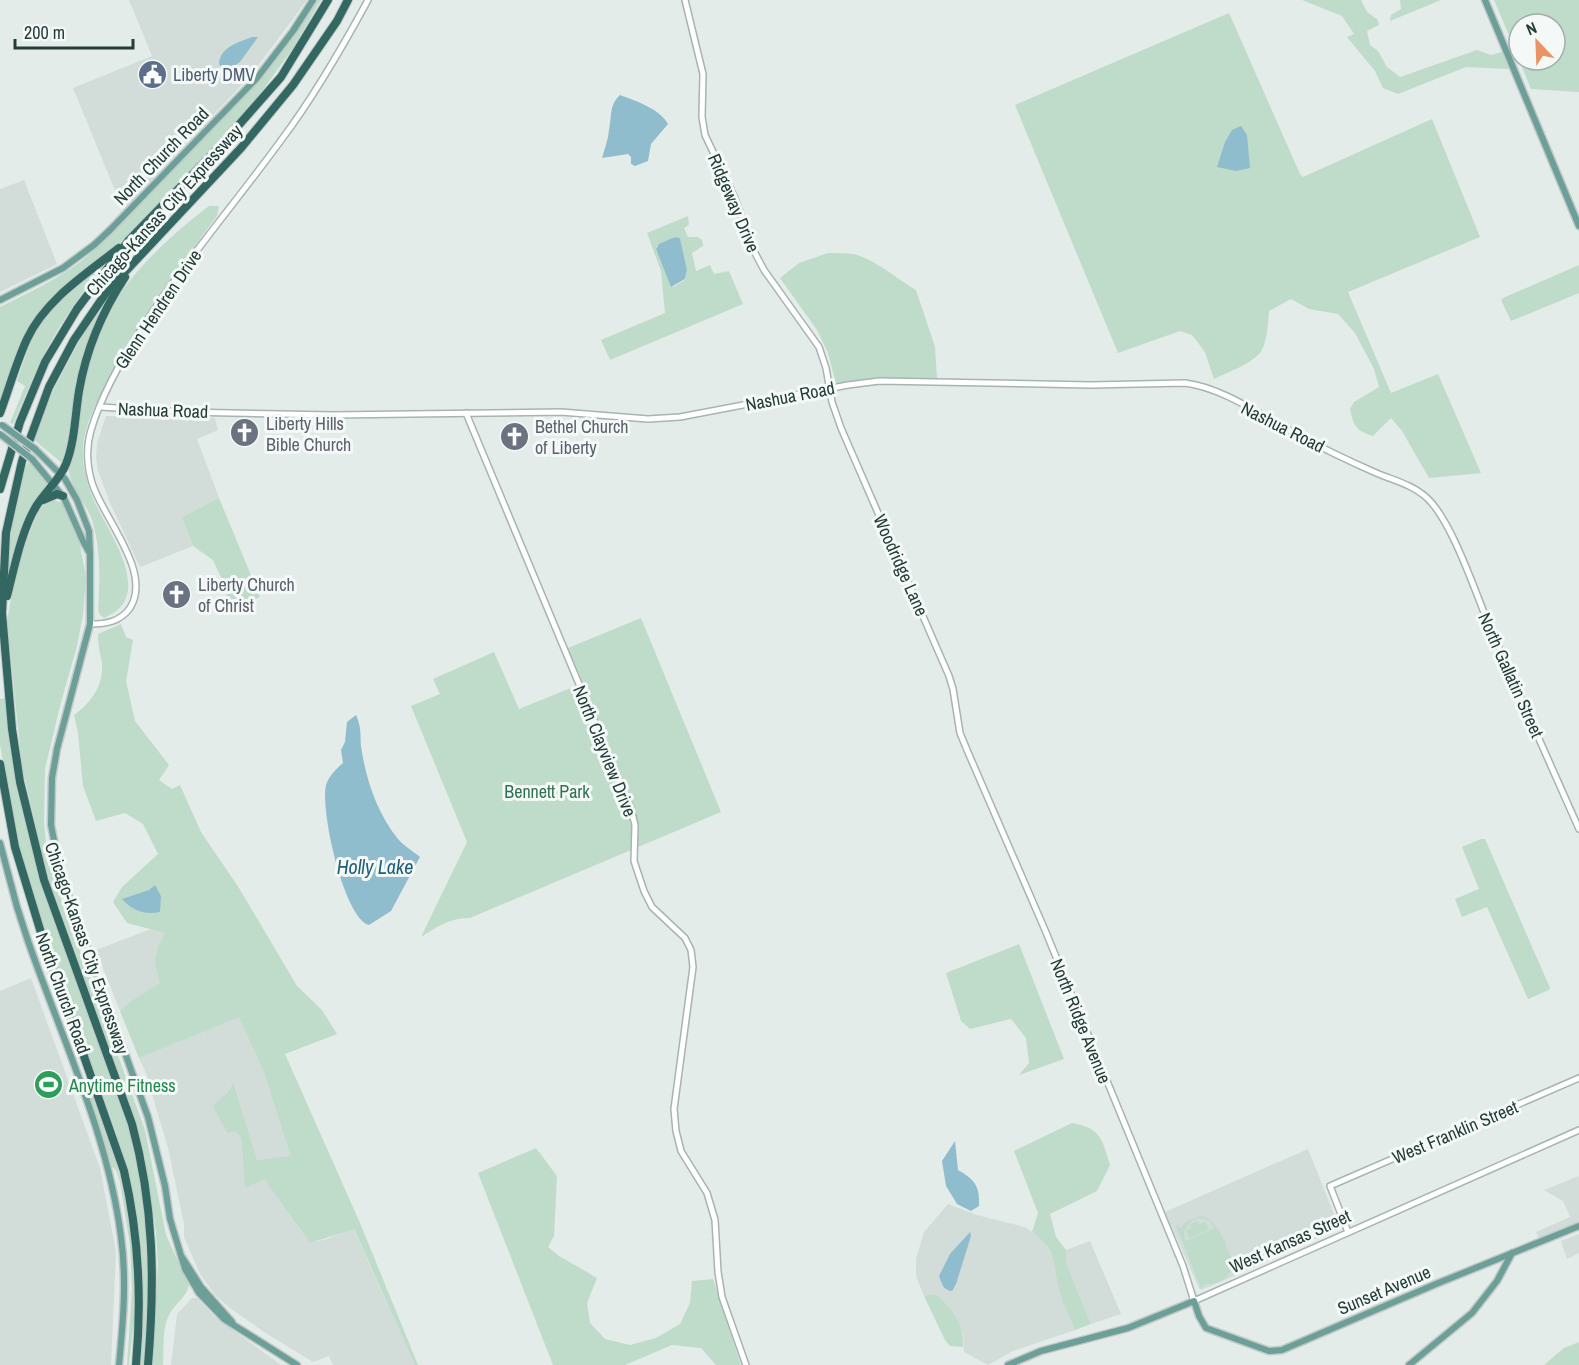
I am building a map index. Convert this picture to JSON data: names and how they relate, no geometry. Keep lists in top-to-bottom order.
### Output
{
  "streets": {
    "highway": ["Chicago-Kansas City Expressway"],
    "main road": ["North Church Road", "West Kansas Street", "Sunset Avenue"],
    "street": [
      "Ridgeway Drive",
      "Glenn Hendren Drive",
      "Nashua Road",
      "Woodridge Lane",
      "North Gallatin Street",
      "North Clayview Drive",
      "North Ridge Avenue",
      "West Franklin Street"
    ]
  },
  "crossings": [
    ["Ridgeway Drive", "Nashua Road"],
    ["Ridgeway Drive", "Woodridge Lane"],
    ["Glenn Hendren Drive", "Nashua Road"],
    ["Nashua Road", "Woodridge Lane"],
    ["Nashua Road", "North Gallatin Street"],
    ["Nashua Road", "North Clayview Drive"],
    ["Woodridge Lane", "North Ridge Avenue"],
    ["North Ridge Avenue", "West Kansas Street"],
    ["North Ridge Avenue", "Sunset Avenue"],
    ["West Franklin Street", "West Kansas Street"],
    ["West Kansas Street", "Sunset Avenue"]
  ],
  "water": ["Holly Lake"],
  "parks": ["Bennett Park"],
  "places": {
    "public building": ["Liberty DMV"],
    "church": ["Liberty Hills Bible Church", "Bethel Church of Liberty", "Liberty Church of Christ"],
    "sports": ["Anytime Fitness"]
  },
  "scale_bar": "200 m",
  "north": "top left"
}
